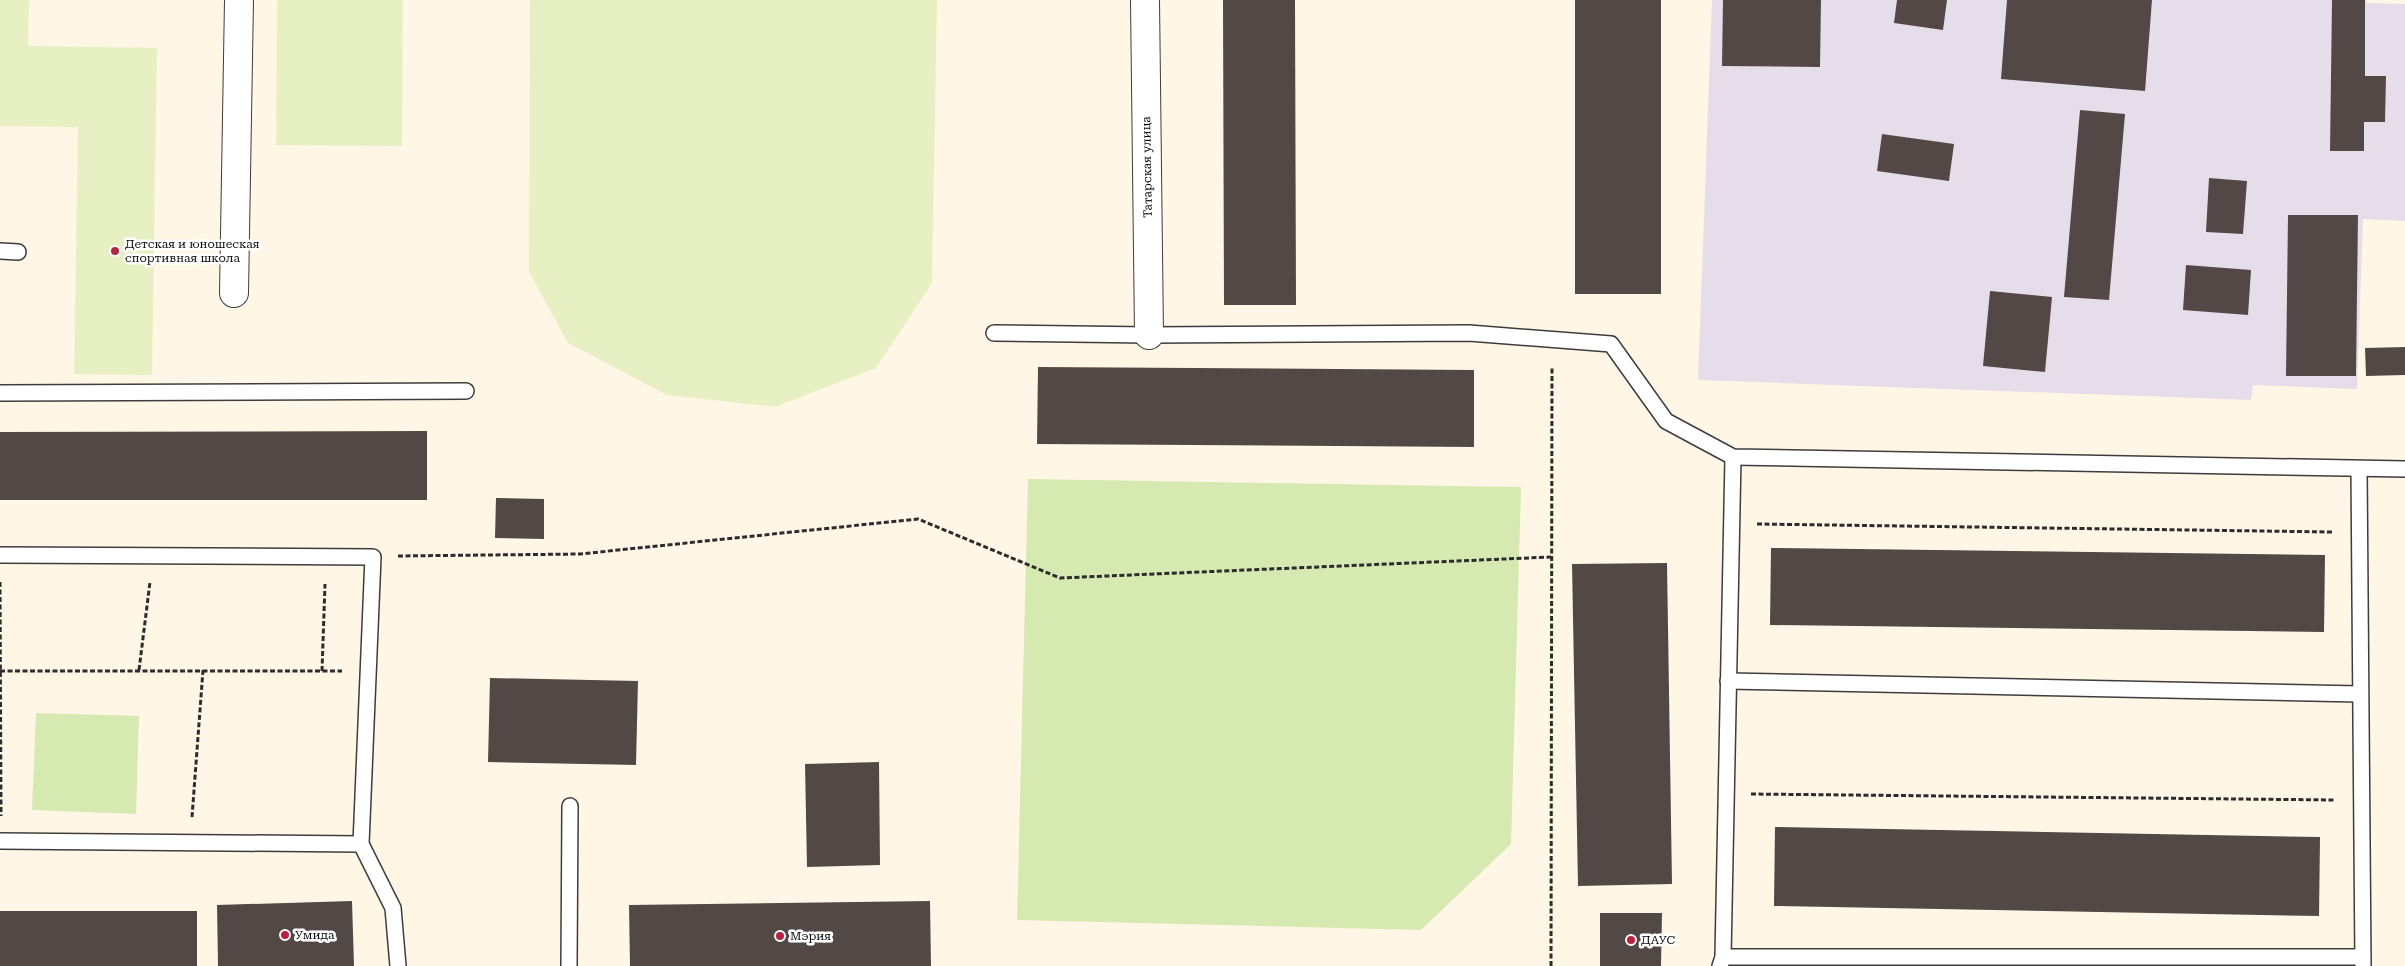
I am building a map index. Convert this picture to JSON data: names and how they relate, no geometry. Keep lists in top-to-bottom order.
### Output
{
  "streets": {
    "street": ["Татарская улица"]
  },
  "places": [
    "Детская и юношеская спортивная школа",
    "Умида",
    "Мэрия",
    "ДАУС"
  ]
}
